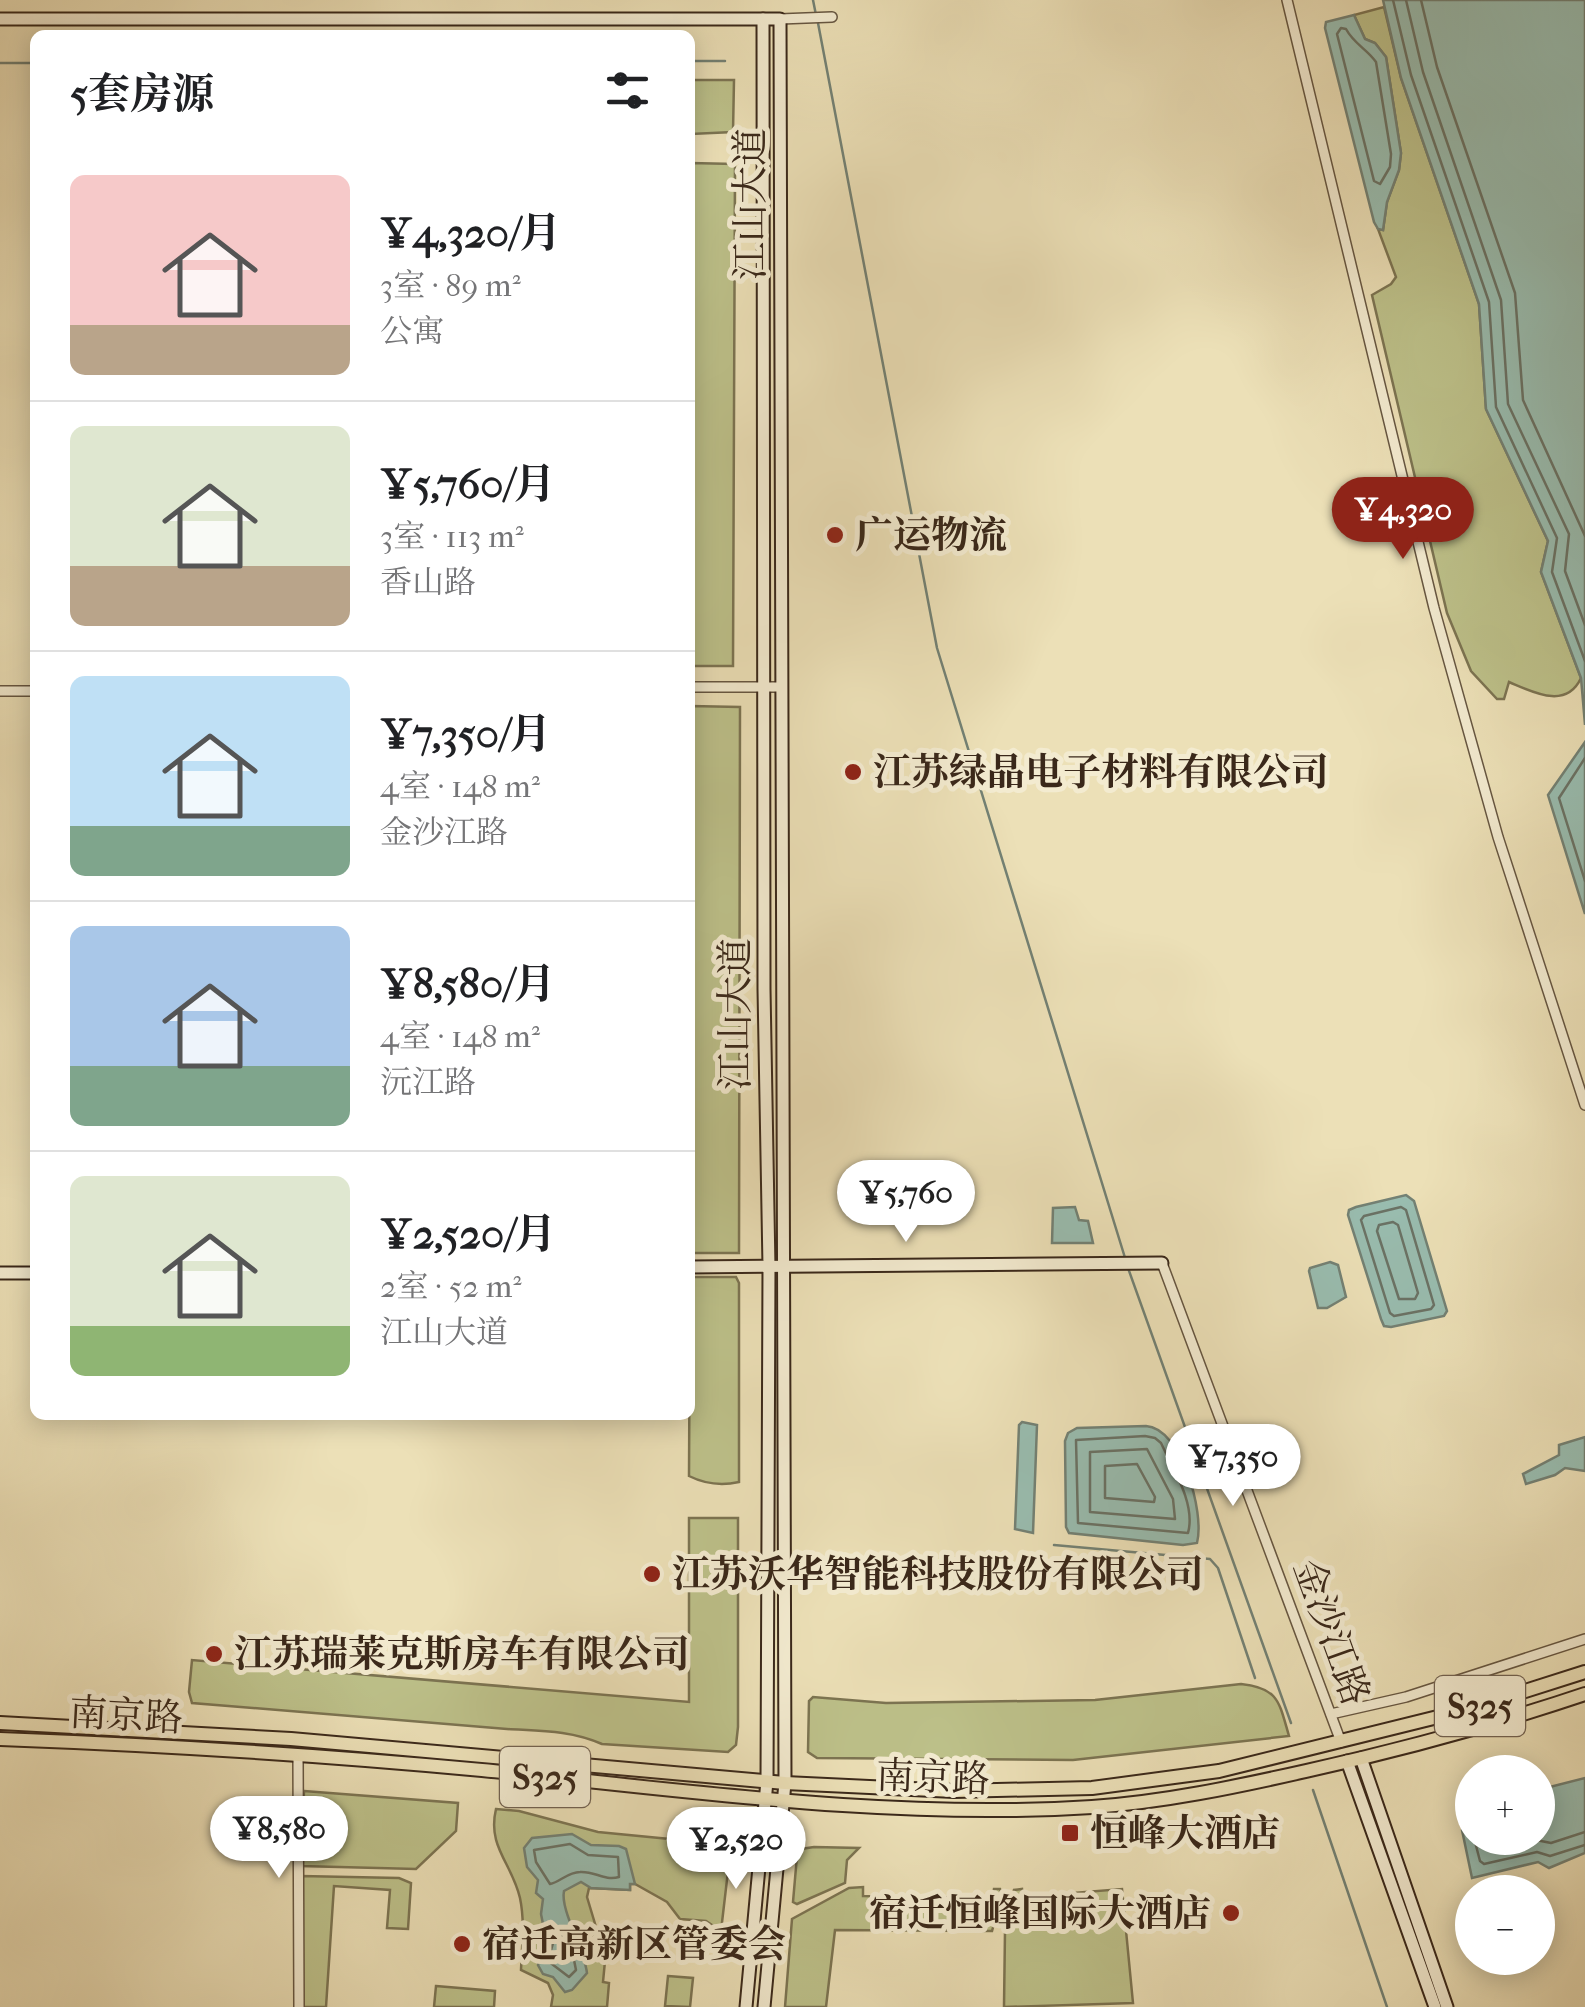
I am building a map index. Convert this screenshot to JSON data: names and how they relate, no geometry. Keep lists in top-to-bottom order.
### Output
{
  "streets": {
    "main road": ["S325", "南京路"],
    "street": ["江山大道", "金沙江路"]
  },
  "crossings": [
    ["江山大道", "南京路"],
    ["金沙江路", "南京路"]
  ],
  "places": {
    "other": [
      "广运物流",
      "江苏绿晶电子材料有限公司",
      "江苏沃华智能科技股份有限公司",
      "江苏瑞莱克斯房车有限公司",
      "宿迁恒峰国际大酒店",
      "宿迁高新区管委会"
    ],
    "transit": ["恒峰大酒店"]
  },
  "page": {
    "heading": "5套房源",
    "list": [
      {
        "name": "¥4,320/月",
        "note": "3室 · 89 m² · 公寓"
      },
      {
        "name": "¥5,760/月",
        "note": "3室 · 113 m² · 香山路"
      },
      {
        "name": "¥7,350/月",
        "note": "4室 · 148 m² · 金沙江路"
      },
      {
        "name": "¥8,580/月",
        "note": "4室 · 148 m² · 沅江路"
      },
      {
        "name": "¥2,520/月",
        "note": "2室 · 52 m² · 江山大道"
      }
    ],
    "price": [
      "¥4,320",
      "¥5,760",
      "¥7,350",
      "¥8,580",
      "¥2,520"
    ],
    "map_buttons": ["+", "−"]
  }
}
